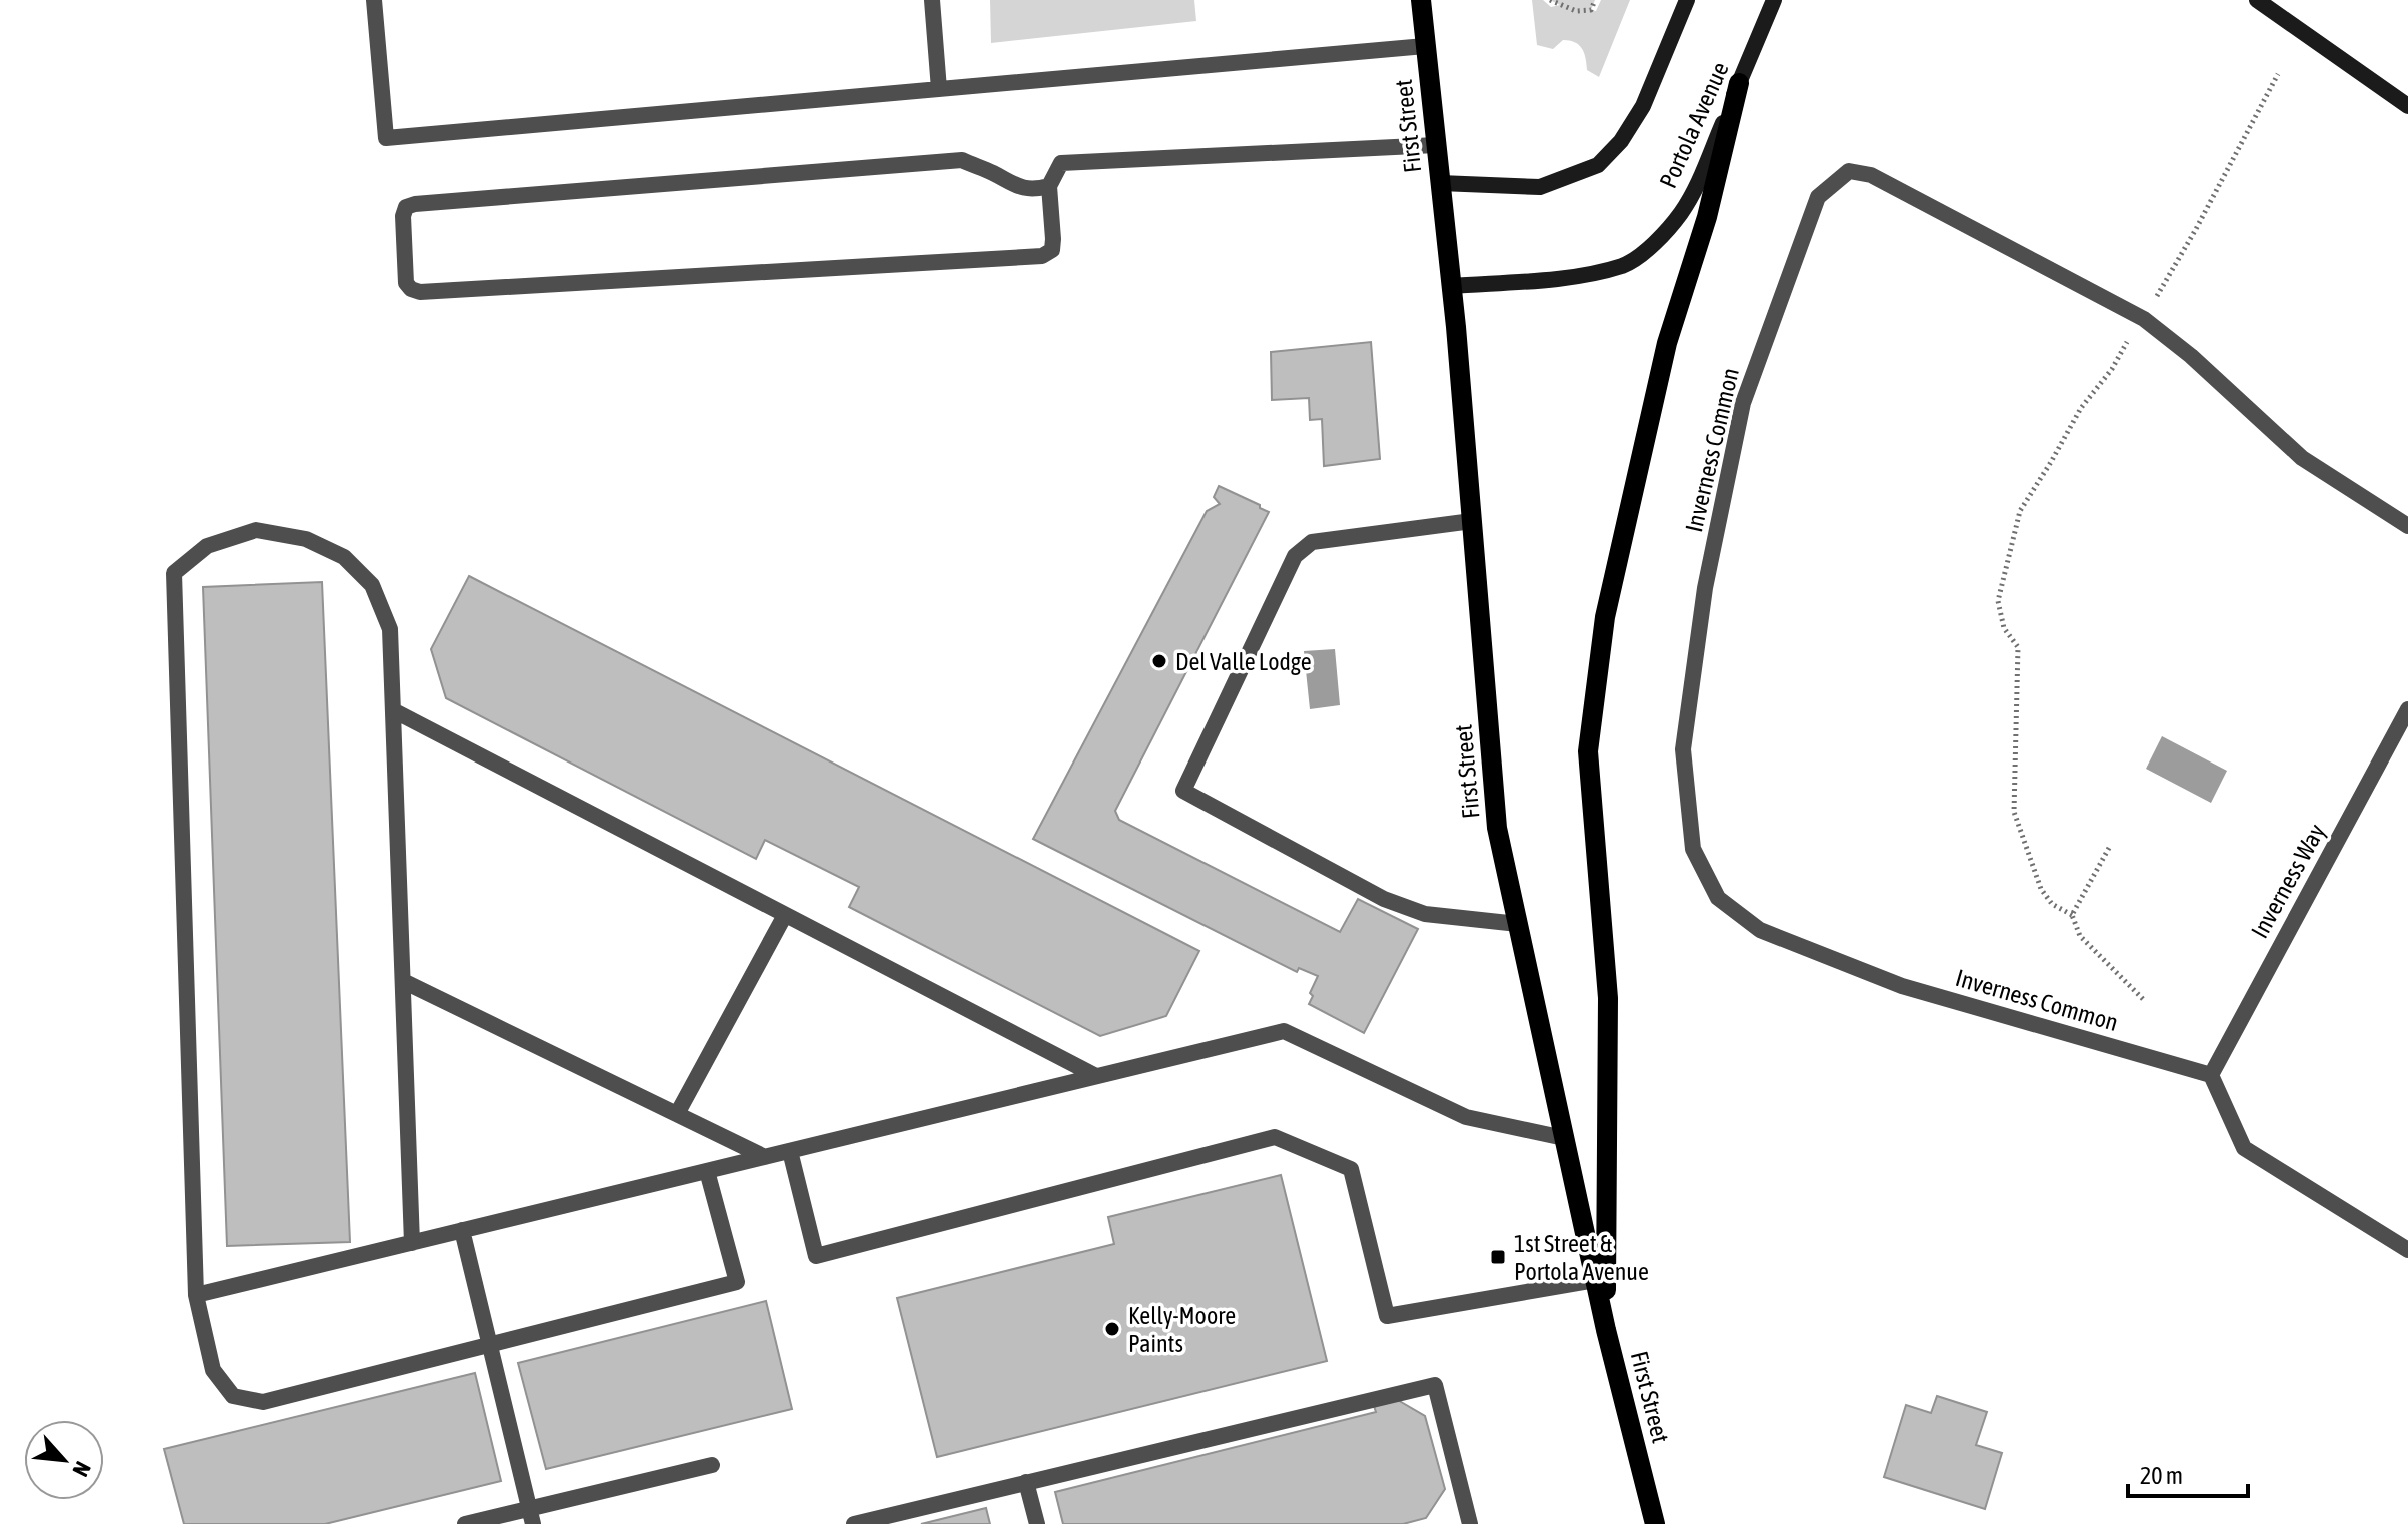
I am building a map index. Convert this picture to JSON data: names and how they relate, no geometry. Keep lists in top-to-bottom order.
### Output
{
  "streets": {
    "main road": ["Portola Avenue", "First Street"],
    "street": ["Inverness Common", "Inverness Way"]
  },
  "crossings": [
    ["Portola Avenue", "First Street"],
    ["Inverness Common", "Inverness Way"]
  ],
  "places": {
    "other": ["Del Valle Lodge", "Kelly-Moore Paints"],
    "transit": ["1st Street & Portola Avenue"]
  },
  "scale_bar": "20 m",
  "north": "bottom right"
}
